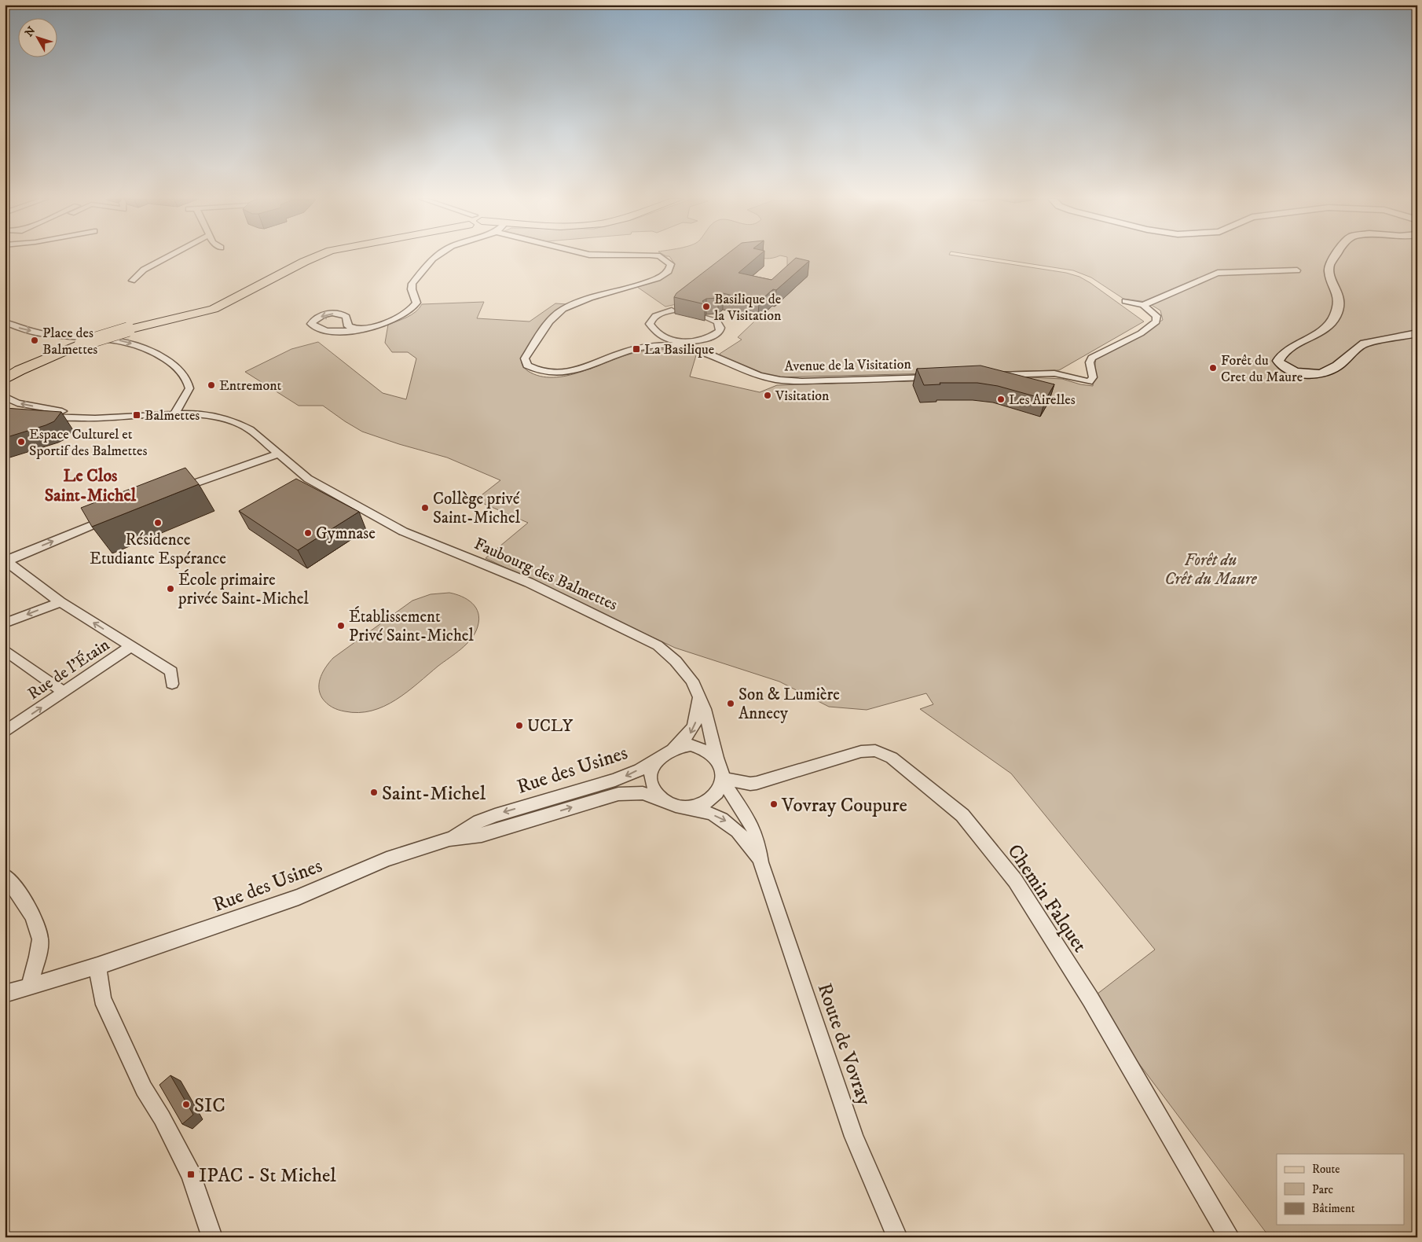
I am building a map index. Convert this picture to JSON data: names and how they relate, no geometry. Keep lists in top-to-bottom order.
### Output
{
  "streets": {
    "street": [
      "Avenue de la Visitation",
      "Faubourg des Balmettes",
      "Rue de l'Étain",
      "Rue des Usines",
      "Chemin Falquet",
      "Route de Vovray"
    ]
  },
  "crossings": [
    ["Faubourg des Balmettes", "Rue des Usines"],
    ["Faubourg des Balmettes", "Chemin Falquet"],
    ["Faubourg des Balmettes", "Route de Vovray"],
    ["Rue des Usines", "Chemin Falquet"],
    ["Rue des Usines", "Route de Vovray"],
    ["Chemin Falquet", "Route de Vovray"]
  ],
  "one_way": ["Rue de l'Étain"],
  "districts": ["Le Clos Saint-Michel"],
  "parks": ["Forêt du Crêt du Maure"],
  "places": {
    "other": [
      "Basilique de la Visitation",
      "Place des Balmettes",
      "Forêt du Cret du Maure",
      "Entremont",
      "Visitation",
      "Les Airelles",
      "Espace Culturel et Sportif des Balmettes",
      "Collège privé Saint-Michel",
      "Résidence Etudiante Espérance",
      "Gymnase",
      "École primaire privée Saint-Michel",
      "Établissement Privé Saint-Michel",
      "Son & Lumière Annecy",
      "UCLY",
      "Saint-Michel",
      "Vovray Coupure",
      "SIC"
    ],
    "transit": ["La Basilique", "Balmettes", "IPAC - St Michel"]
  },
  "legend": ["Route", "Parc", "Bâtiment"],
  "north": "top left"
}
